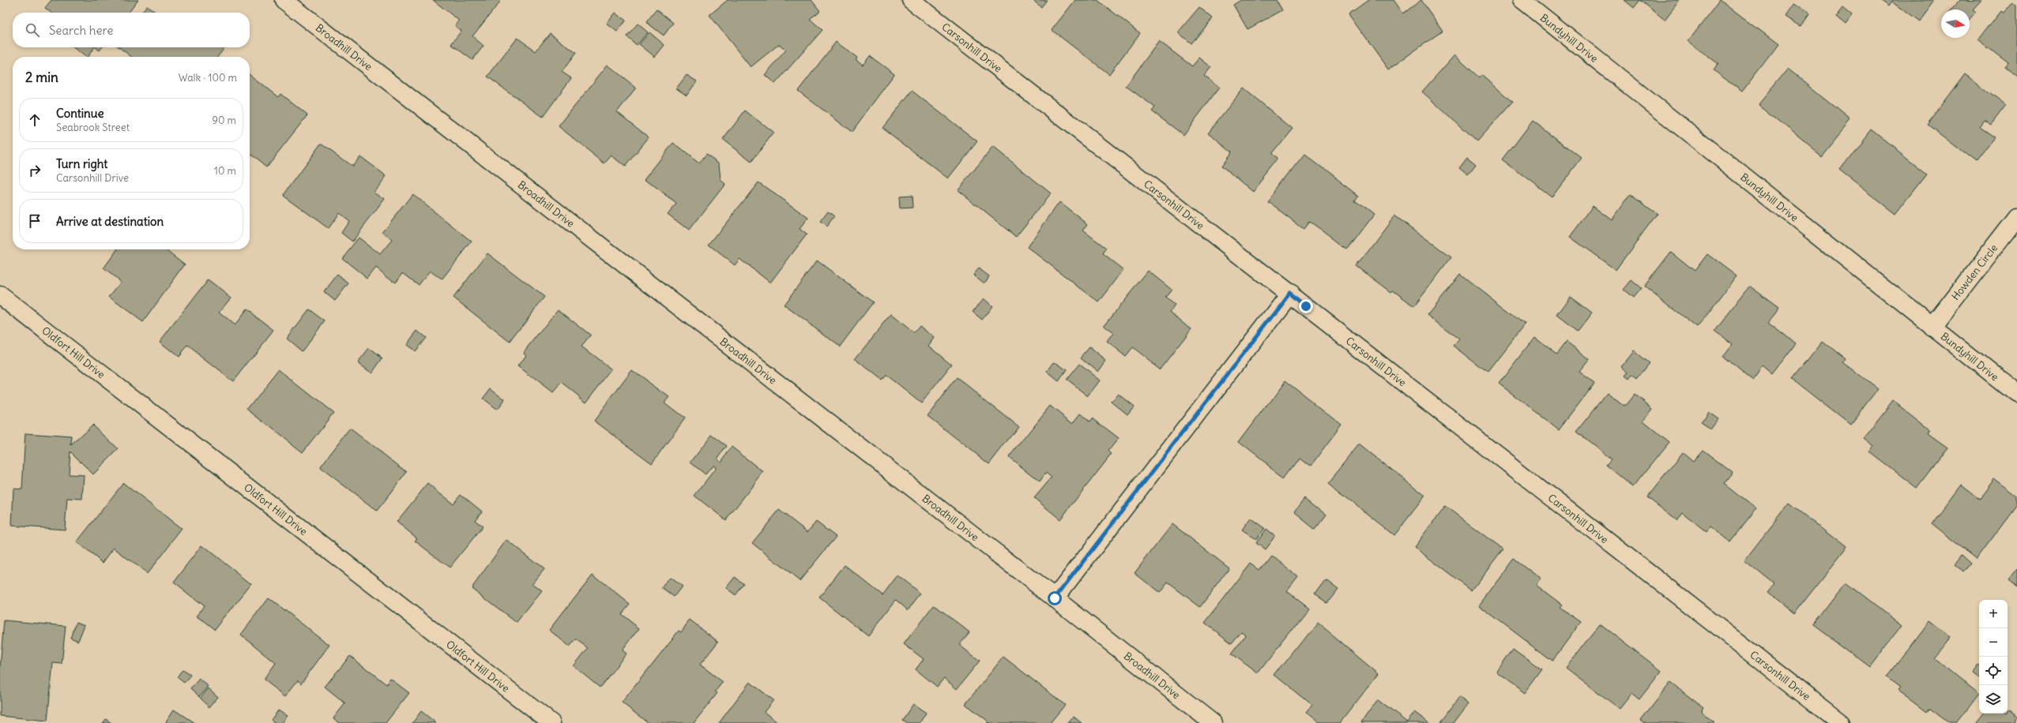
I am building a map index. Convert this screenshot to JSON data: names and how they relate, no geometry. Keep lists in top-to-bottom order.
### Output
{
  "streets": {
    "street": [
      "Bundyhill Drive",
      "Broadhill Drive",
      "Carsonhill Drive",
      "Howden Circle",
      "Oldfort Hill Drive"
    ]
  },
  "crossings": [
    ["Bundyhill Drive", "Howden Circle"]
  ],
  "north": "right",
  "page": {
    "search": "Search here",
    "heading": ["2 min", "Walk · 100 m"],
    "list": [
      ["Continue", "Seabrook Street", "90 m"],
      ["Turn right", "Carsonhill Drive", "10 m"],
      "Arrive at destination"
    ],
    "map_buttons": ["+", "−"]
  }
}
